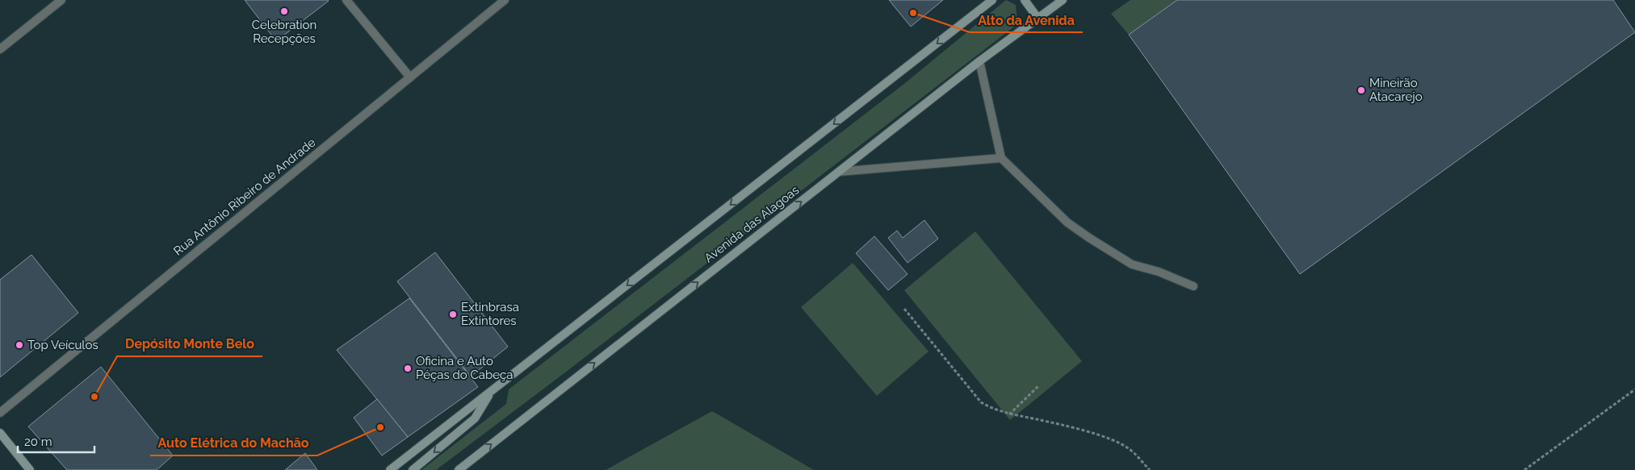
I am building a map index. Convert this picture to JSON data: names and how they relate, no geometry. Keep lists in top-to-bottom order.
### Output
{
  "streets": {
    "main road": ["Avenida das Alagoas"],
    "street": ["Rua Antônio Ribeiro de Andrade"]
  },
  "places": [
    "Celebration Recepções",
    "Alto da Avenida",
    "Mineirão Atacarejo",
    "Extinbrasa Extintores",
    "Top Veículos",
    "Oficina e Auto Péças do Cabeça",
    "Depósito Monte Belo",
    "Auto Elétrica do Machão"
  ],
  "scale_bar": "20 m"
}
